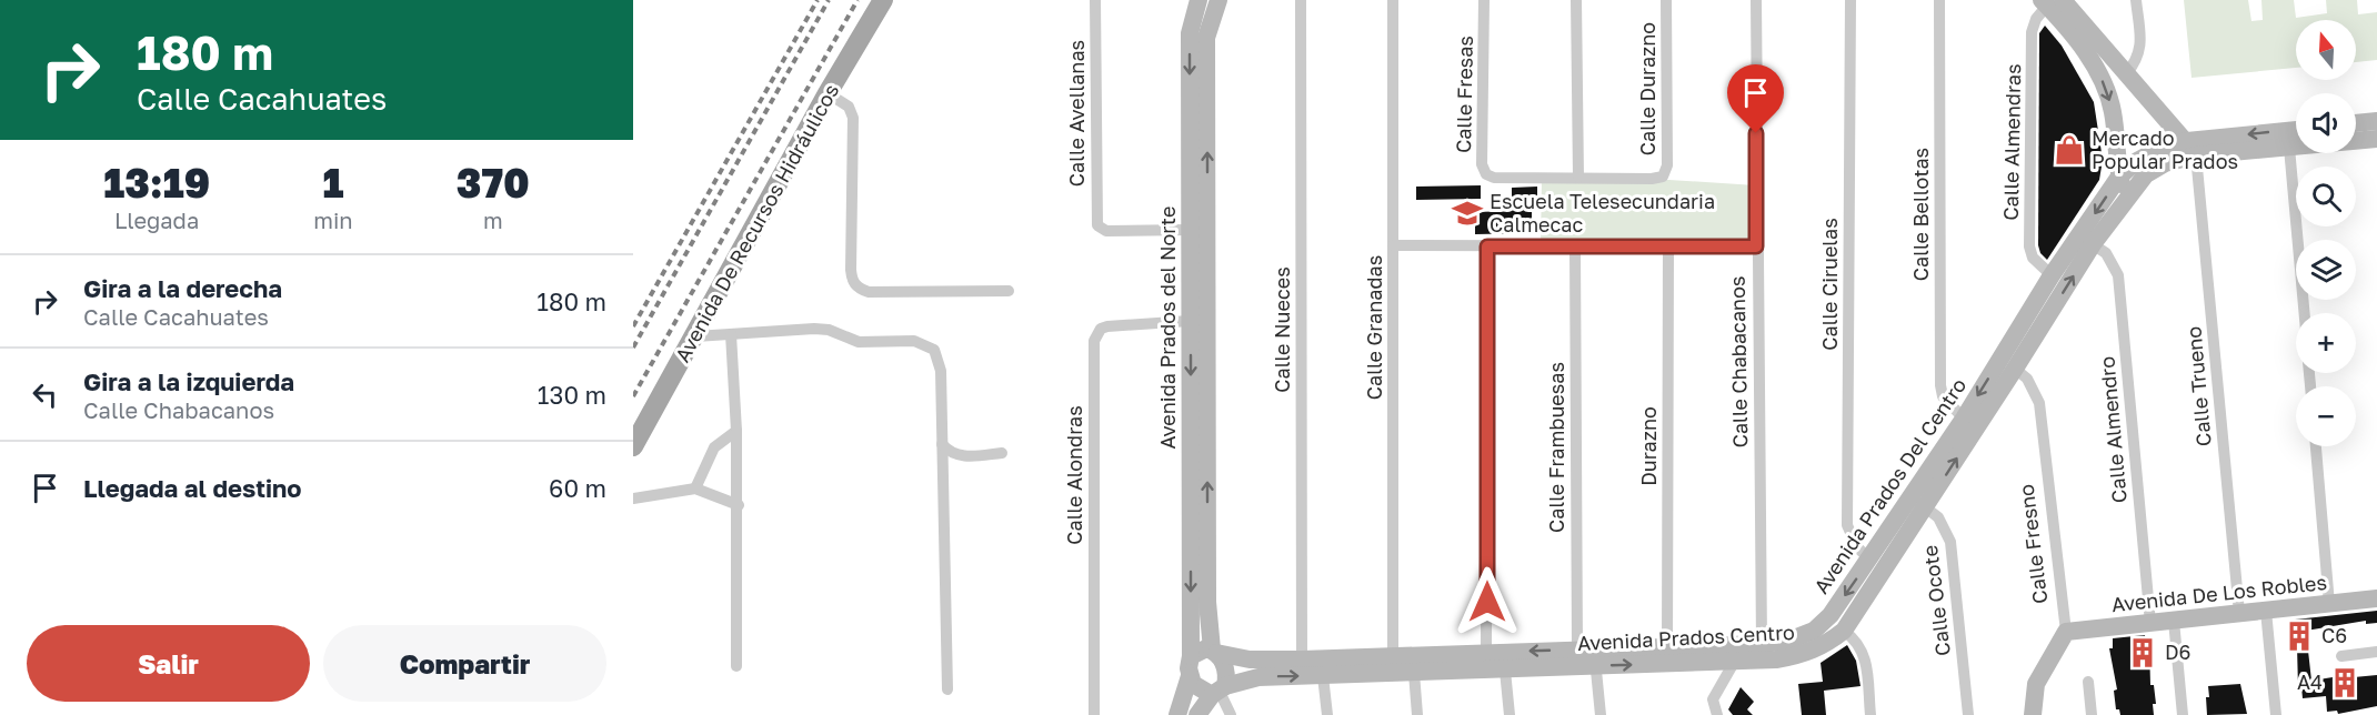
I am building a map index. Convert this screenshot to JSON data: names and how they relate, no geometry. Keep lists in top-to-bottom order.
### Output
{
  "streets": {
    "main road": ["Avenida De Recursos Hidráulicos"],
    "street": [
      "Calle Durazno",
      "Calle Fresas",
      "Calle Avellanas",
      "Calle Almendras",
      "Calle Bellotas",
      "Calle Ciruelas",
      "Avenida Prados del Norte",
      "Calle Granadas",
      "Calle Nueces",
      "Calle Chabacanos",
      "Calle Trueno",
      "Calle Almendro",
      "Durazno",
      "Calle Frambuesas",
      "Calle Alondras",
      "Avenida Prados Del Centro",
      "Calle Fresno",
      "Avenida De Los Robles",
      "Calle Ocote",
      "Avenida Prados Centro"
    ]
  },
  "crossings": [
    ["Calle Durazno", "Calle Fresas"],
    ["Calle Avellanas", "Avenida Prados del Norte"],
    ["Calle Almendras", "Avenida Prados Del Centro"],
    ["Calle Bellotas", "Avenida Prados Del Centro"],
    ["Calle Ciruelas", "Avenida Prados Del Centro"],
    ["Avenida Prados del Norte", "Calle Alondras"],
    ["Avenida Prados del Norte", "Avenida Prados Del Centro"],
    ["Avenida Prados del Norte", "Avenida Prados Centro"],
    ["Calle Granadas", "Avenida Prados Del Centro"],
    ["Calle Nueces", "Avenida Prados Del Centro"],
    ["Calle Chabacanos", "Avenida Prados Del Centro"],
    ["Calle Trueno", "Avenida Prados Del Centro"],
    ["Calle Trueno", "Avenida De Los Robles"],
    ["Calle Trueno", "Avenida Prados Centro"],
    ["Calle Almendro", "Avenida De Los Robles"],
    ["Calle Almendro", "Avenida Prados Centro"],
    ["Durazno", "Avenida Prados Del Centro"],
    ["Calle Frambuesas", "Avenida Prados Del Centro"],
    ["Calle Frambuesas", "Avenida Prados Centro"],
    ["Avenida Prados Del Centro", "Calle Ocote"],
    ["Avenida Prados Del Centro", "Avenida Prados Centro"],
    ["Calle Fresno", "Avenida De Los Robles"],
    ["Calle Fresno", "Avenida Prados Centro"],
    ["Calle Ocote", "Avenida Prados Centro"]
  ],
  "one_way": ["Avenida Prados Del Centro", "Avenida Prados Centro"],
  "places": {
    "shop": ["Mercado Popular Prados"],
    "school or university": ["Escuela Telesecundaria Calmecac"],
    "building": ["C6", "D6", "A4"]
  },
  "north": "top",
  "page": {
    "turn": ["180 m", "Calle Cacahuates"],
    "map_buttons": ["+", "−"],
    "eta": [
      "13:19",
      "Llegada",
      "1",
      "min",
      "370",
      "m"
    ],
    "list": [
      {
        "name": "Gira a la derecha",
        "note": "Calle Cacahuates",
        "value": "180 m"
      },
      {
        "name": "Gira a la izquierda",
        "note": "Calle Chabacanos",
        "value": "130 m"
      },
      {
        "name": "Llegada al destino",
        "value": "60 m"
      }
    ],
    "buttons": ["Salir", "Compartir"]
  }
}
